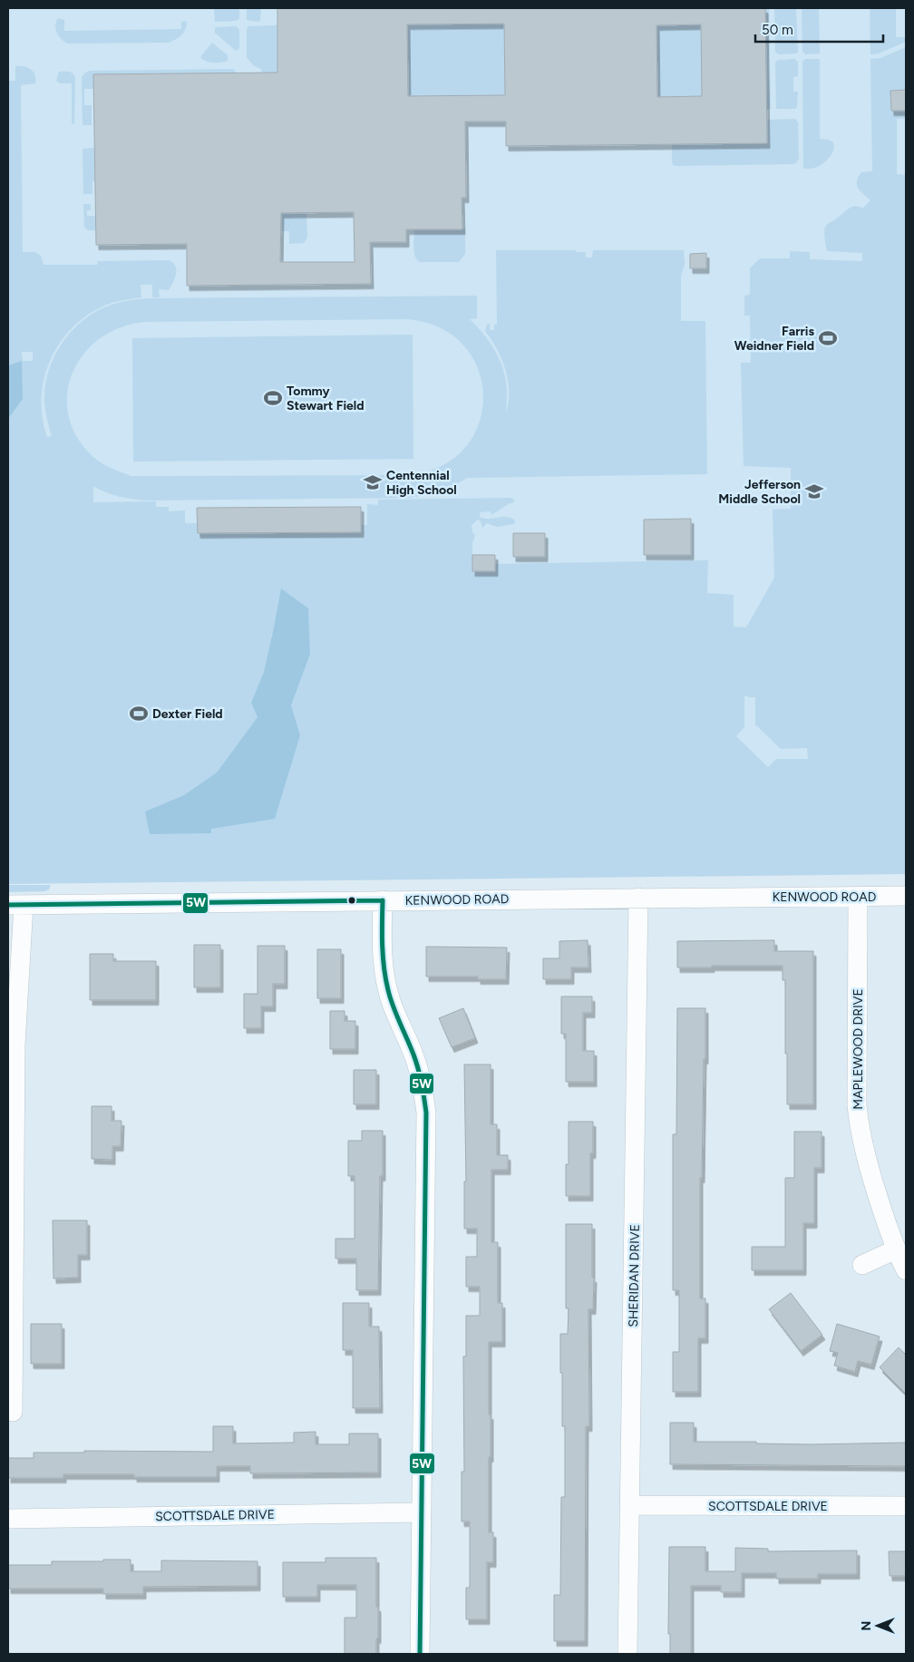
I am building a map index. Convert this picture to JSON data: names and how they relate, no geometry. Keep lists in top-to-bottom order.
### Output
{
  "streets": {
    "street": [
      "KENWOOD ROAD",
      "MAPLEWOOD DRIVE",
      "SHERIDAN DRIVE",
      "SCOTTSDALE DRIVE"
    ]
  },
  "crossings": [
    ["KENWOOD ROAD", "MAPLEWOOD DRIVE"],
    ["KENWOOD ROAD", "SHERIDAN DRIVE"],
    ["SHERIDAN DRIVE", "SCOTTSDALE DRIVE"]
  ],
  "places": {
    "sports": ["Farris Weidner Field", "Tommy Stewart Field", "Dexter Field"],
    "school or university": ["Centennial High School", "Jefferson Middle School"]
  },
  "lines": ["transit line 5W"],
  "scale_bar": "50 m",
  "north": "left"
}
